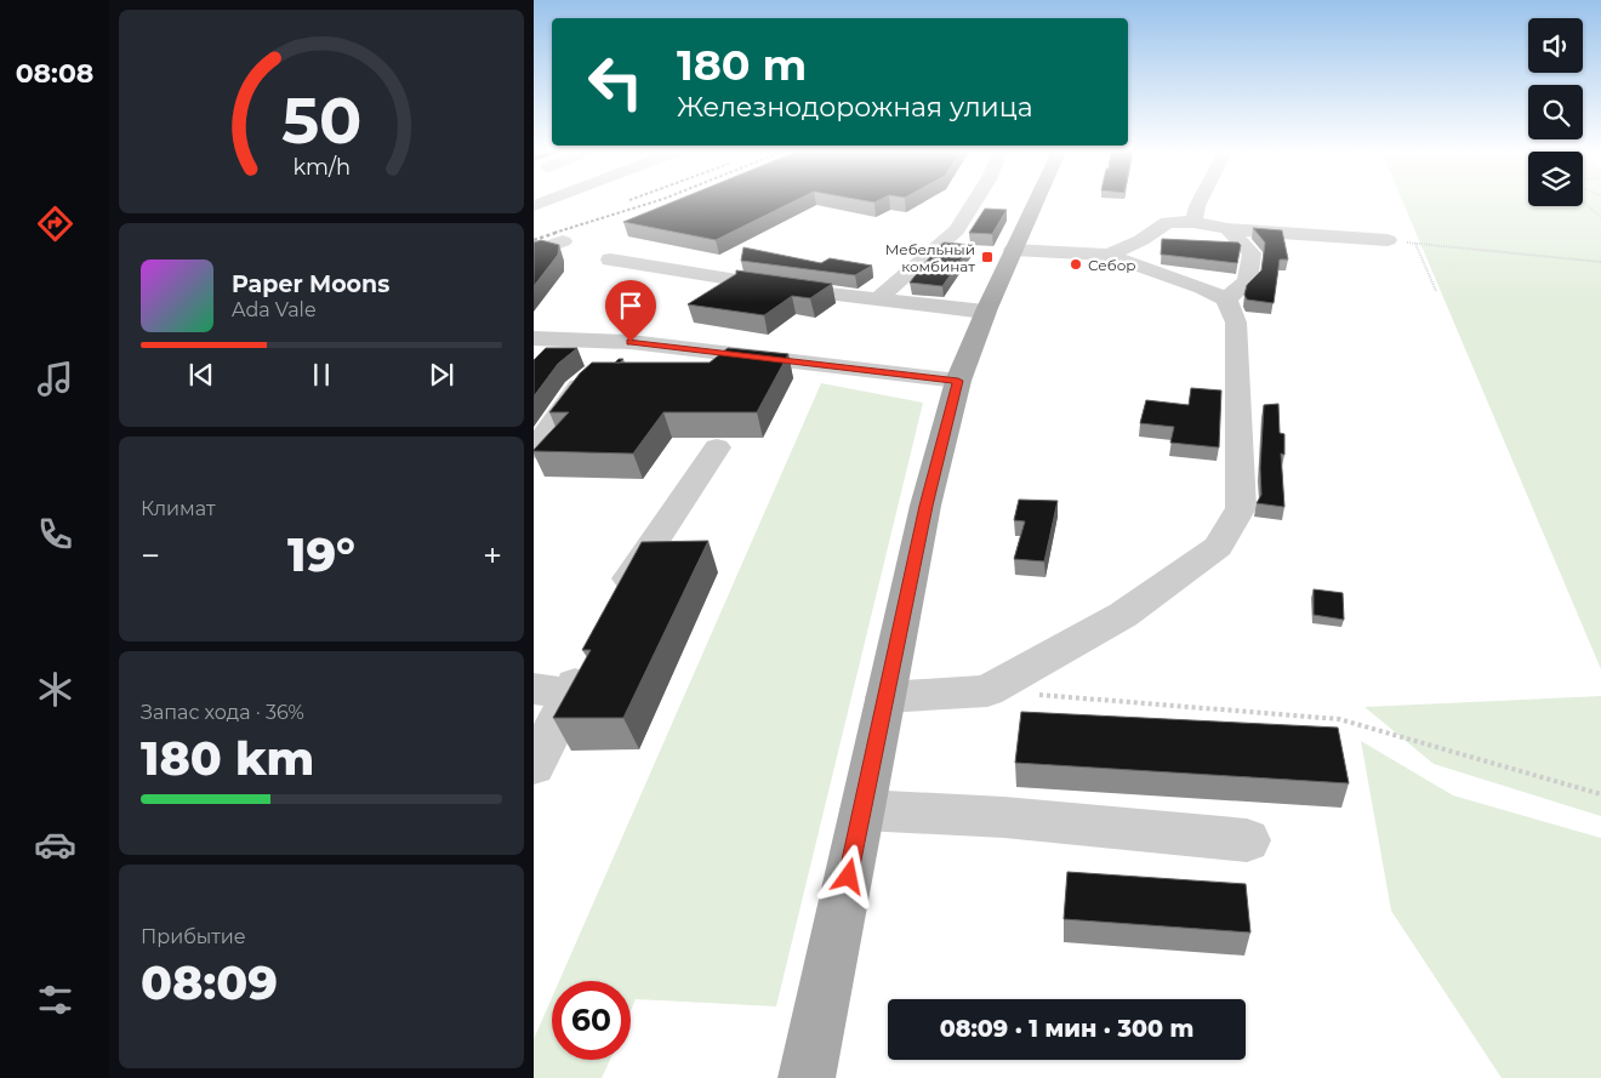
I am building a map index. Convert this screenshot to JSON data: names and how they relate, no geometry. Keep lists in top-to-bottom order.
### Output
{
  "places": {
    "transit": ["Мебельный комбинат"],
    "other": ["Себор"]
  },
  "page": {
    "tabs": "08:08",
    "turn": ["180 m", "Железнодорожная улица"],
    "song": ["Paper Moons", "Ada Vale"],
    "tile": [
      "Климат",
      ["Запас хода · 36%", "180 km"],
      ["Прибытие", "08:09"]
    ],
    "heat": ["−", "19°", "+"],
    "limit": "60",
    "trip": "08:09 · 1 мин · 300 m",
    "gauge": ["50", "km/h"]
  }
}
